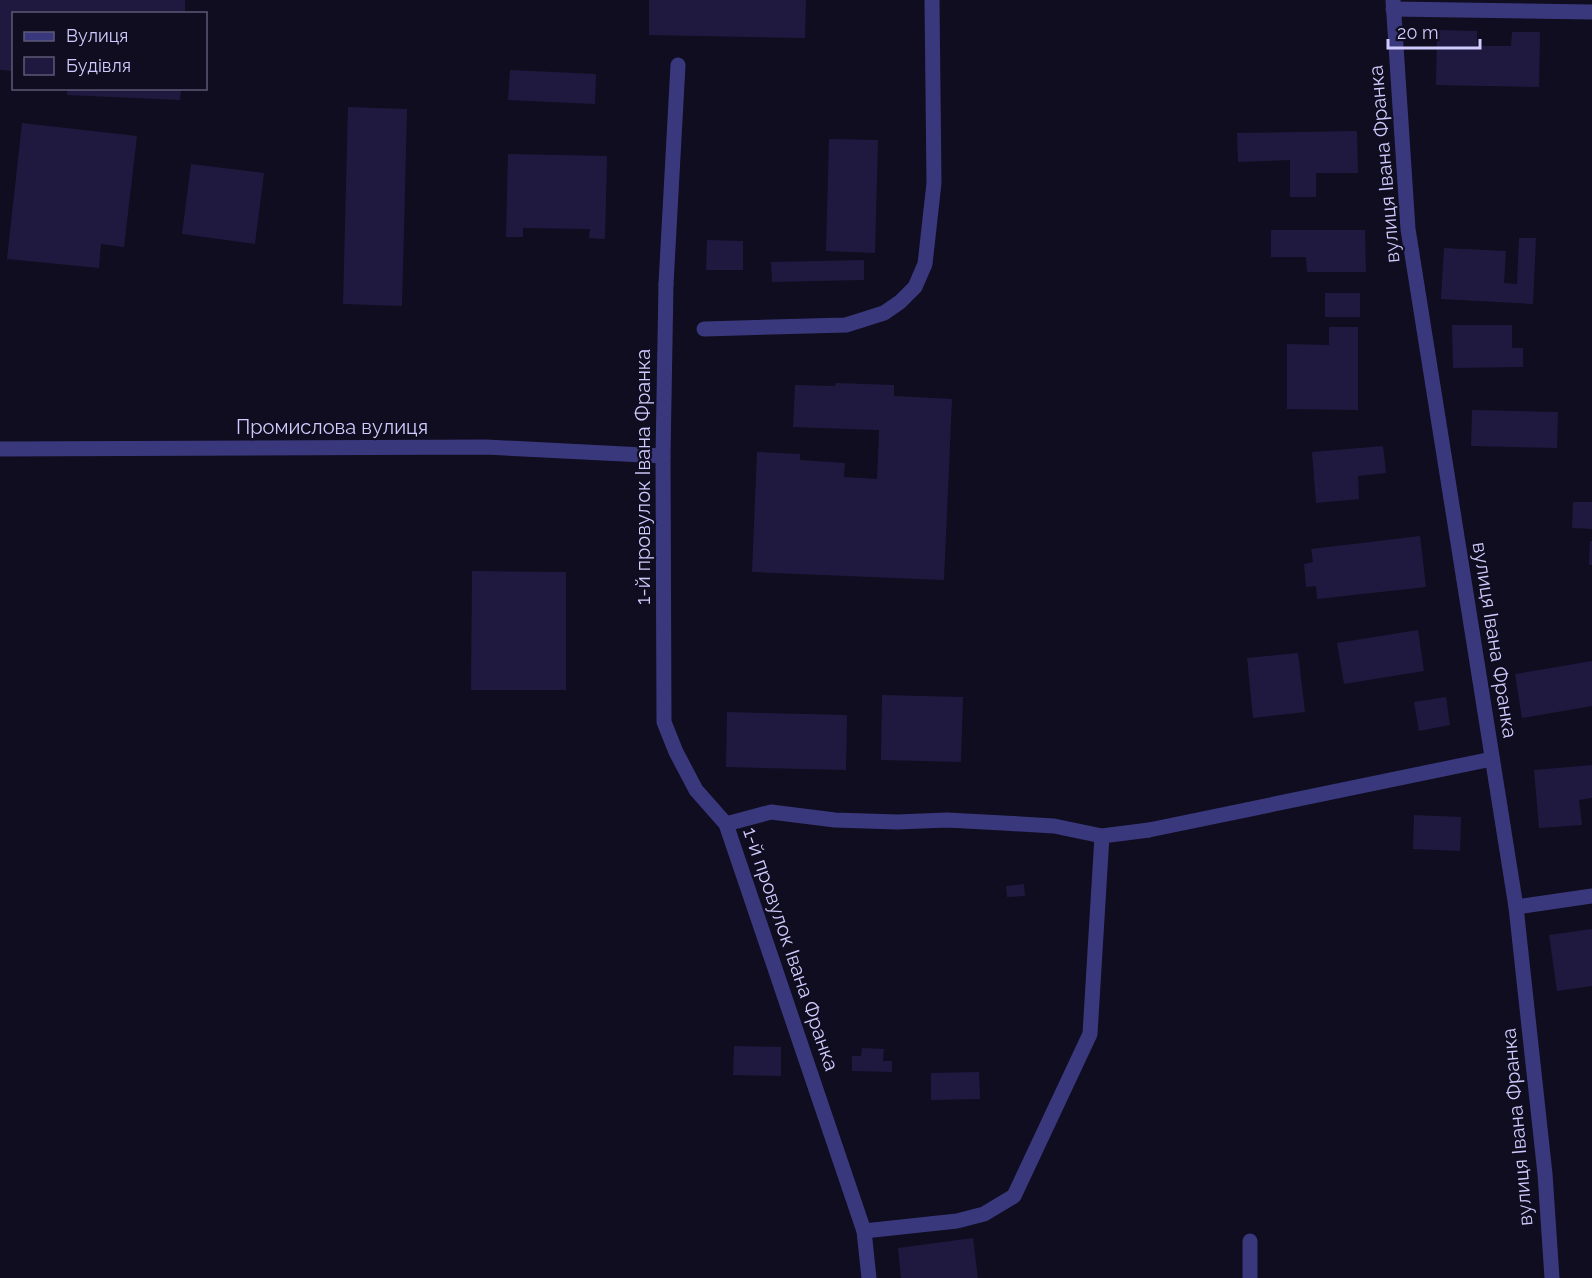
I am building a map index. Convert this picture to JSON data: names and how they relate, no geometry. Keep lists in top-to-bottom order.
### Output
{
  "streets": {
    "street": ["вулиця Івана Франка", "Промислова вулиця", "1-й провулок Івана Франка"]
  },
  "crossings": [
    ["Промислова вулиця", "1-й провулок Івана Франка"]
  ],
  "legend": ["Вулиця", "Будівля"],
  "scale_bar": "20 m"
}
